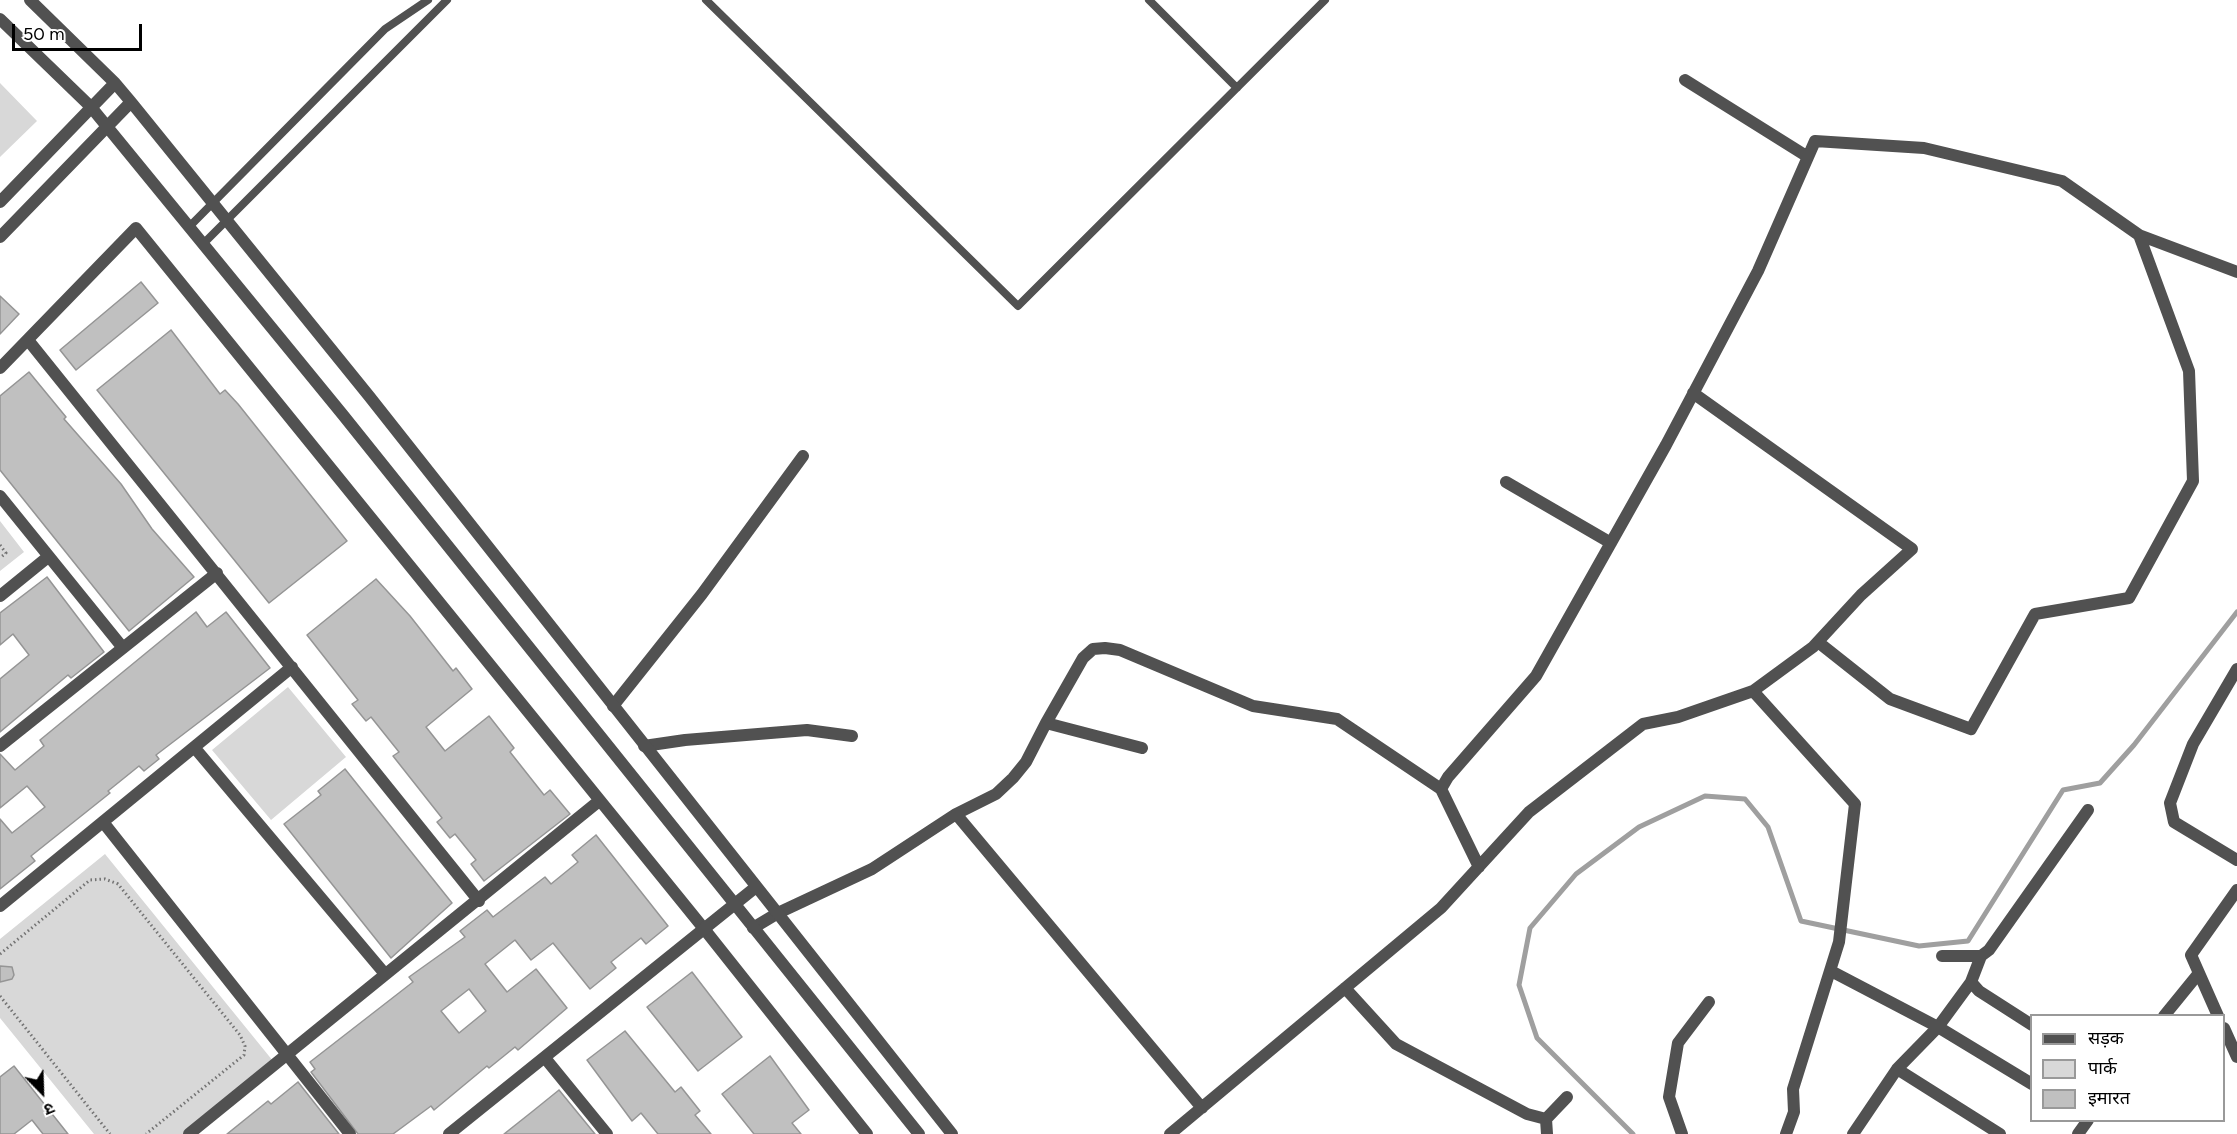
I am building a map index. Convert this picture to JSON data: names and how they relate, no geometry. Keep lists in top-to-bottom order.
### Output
{
  "legend": ["सड़क", "पार्क", "इमारत"],
  "scale_bar": "50 m",
  "north": "bottom right"
}
